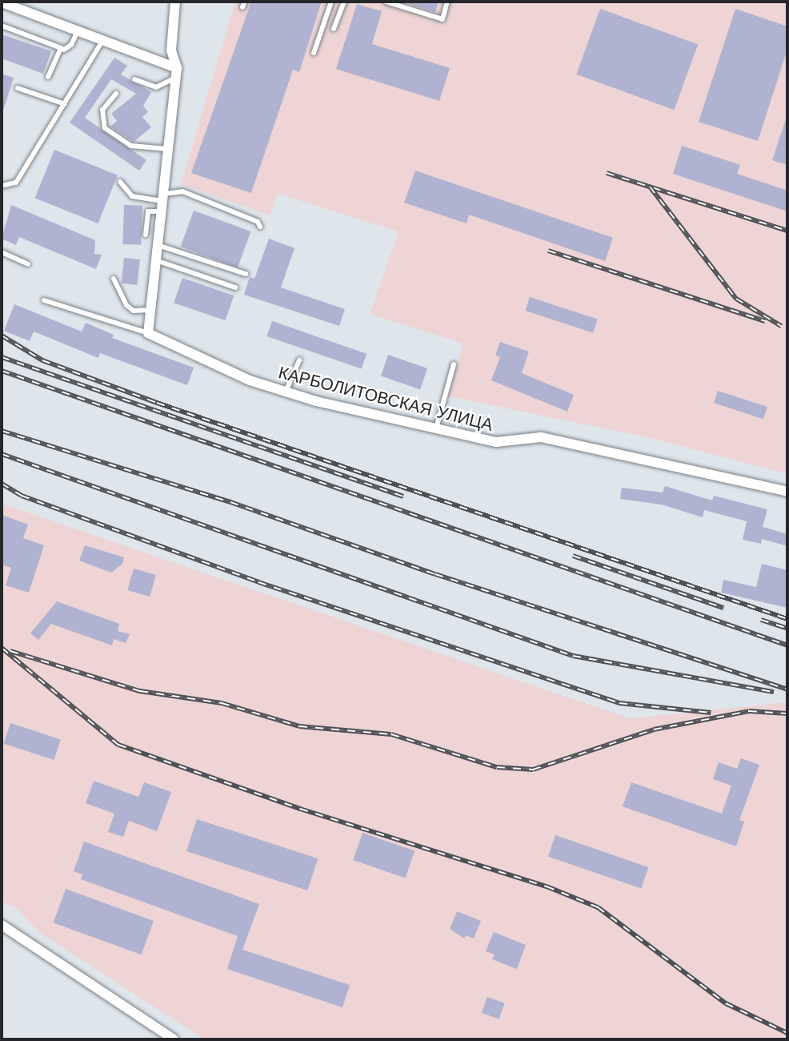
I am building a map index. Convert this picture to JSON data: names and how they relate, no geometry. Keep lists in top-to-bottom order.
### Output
{
  "streets": {
    "street": ["КАРБОЛИТОВСКАЯ УЛИЦА"]
  }
}
